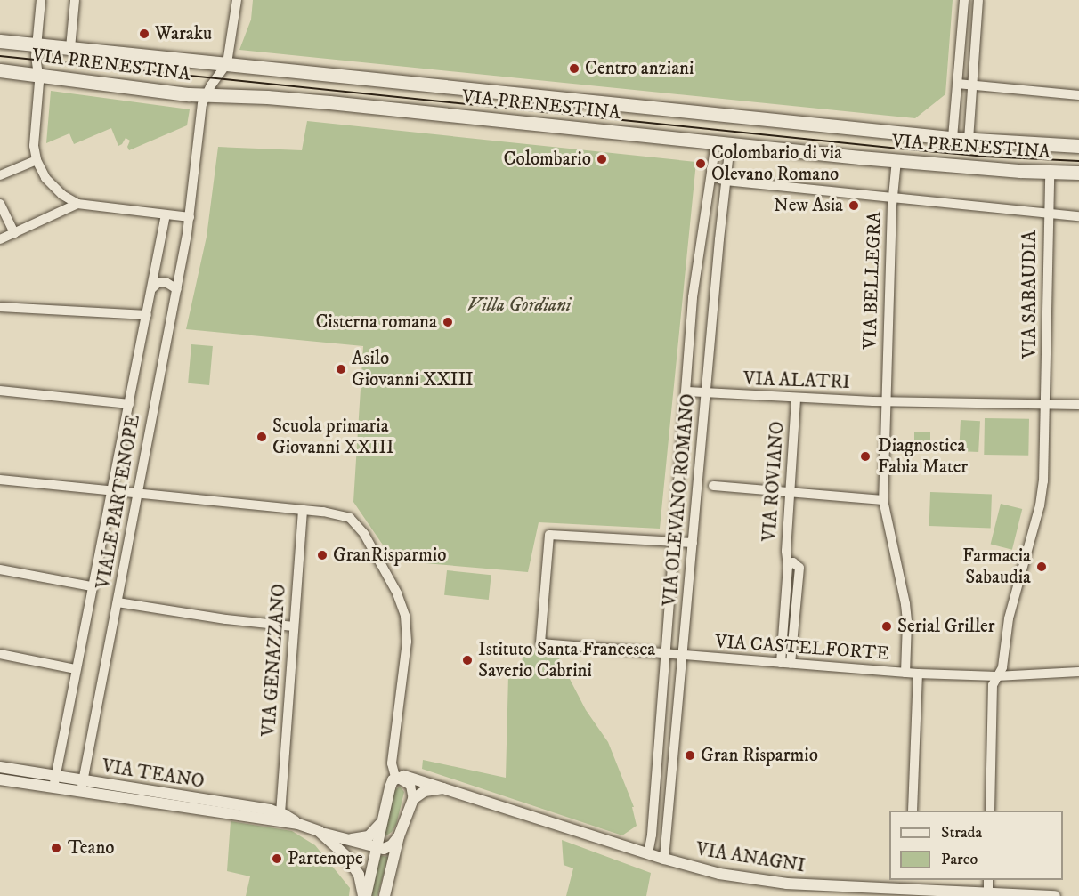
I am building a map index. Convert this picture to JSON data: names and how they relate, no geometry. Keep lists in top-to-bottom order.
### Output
{
  "streets": {
    "main road": ["VIA PRENESTINA"],
    "street": [
      "VIA BELLEGRA",
      "VIA SABAUDIA",
      "VIA ALATRI",
      "VIA ROVIANO",
      "VIA OLEVANO ROMANO",
      "VIALE PARTENOPE",
      "VIA CASTELFORTE",
      "VIA GENAZZANO",
      "VIA TEANO",
      "VIA ANAGNI"
    ]
  },
  "crossings": [
    ["VIA PRENESTINA", "VIA BELLEGRA"],
    ["VIA PRENESTINA", "VIA SABAUDIA"],
    ["VIA PRENESTINA", "VIA OLEVANO ROMANO"],
    ["VIA PRENESTINA", "VIALE PARTENOPE"],
    ["VIA BELLEGRA", "VIA ALATRI"],
    ["VIA SABAUDIA", "VIA ALATRI"],
    ["VIA SABAUDIA", "VIA CASTELFORTE"],
    ["VIA ALATRI", "VIA ROVIANO"],
    ["VIA ALATRI", "VIA OLEVANO ROMANO"],
    ["VIA ROVIANO", "VIA CASTELFORTE"],
    ["VIA OLEVANO ROMANO", "VIA CASTELFORTE"],
    ["VIA OLEVANO ROMANO", "VIA ANAGNI"],
    ["VIALE PARTENOPE", "VIA TEANO"],
    ["VIA GENAZZANO", "VIA TEANO"]
  ],
  "parks": ["Villa Gordiani"],
  "places": [
    "Waraku",
    "Centro anziani",
    "Colombario",
    "Colombario di via Olevano Romano",
    "New Asia",
    "Cisterna romana",
    "Asilo Giovanni XXIII",
    "Scuola primaria Giovanni XXIII",
    "Diagnostica Fabia Mater",
    "GranRisparmio",
    "Farmacia Sabaudia",
    "Serial Griller",
    "Istituto Santa Francesca Saverio Cabrini",
    "Gran Risparmio",
    "Teano",
    "Partenope"
  ],
  "legend": ["Strada", "Parco"]
}
